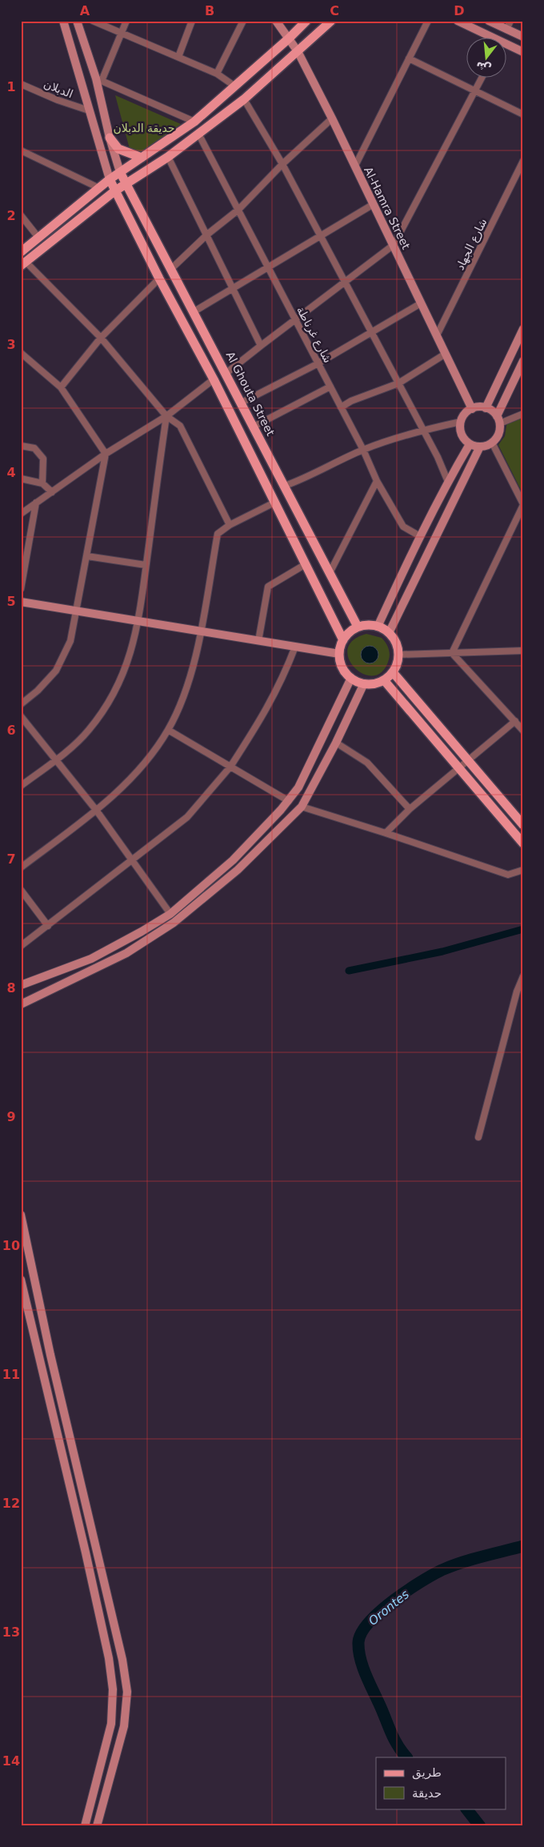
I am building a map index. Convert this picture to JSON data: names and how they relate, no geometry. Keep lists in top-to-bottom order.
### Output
{
  "streets": {
    "main road": ["Al-Hamra Street", "Al Ghouta Street"],
    "street": ["الدبلان", "شارع الجهاد", "شارع غرناطة"]
  },
  "crossings": [
    ["Al-Hamra Street", "شارع الجهاد"]
  ],
  "water": ["Orontes"],
  "parks": ["حديقة الدبلان"],
  "legend": ["طريق", "حديقة"],
  "north": "bottom",
  "grid": {
    "columns": [
      "A",
      "B",
      "C",
      "D"
    ],
    "rows": [
      "1",
      "2",
      "3",
      "4",
      "5",
      "6",
      "7",
      "8",
      "9",
      "10",
      "11",
      "12",
      "13",
      "14"
    ]
  }
}
